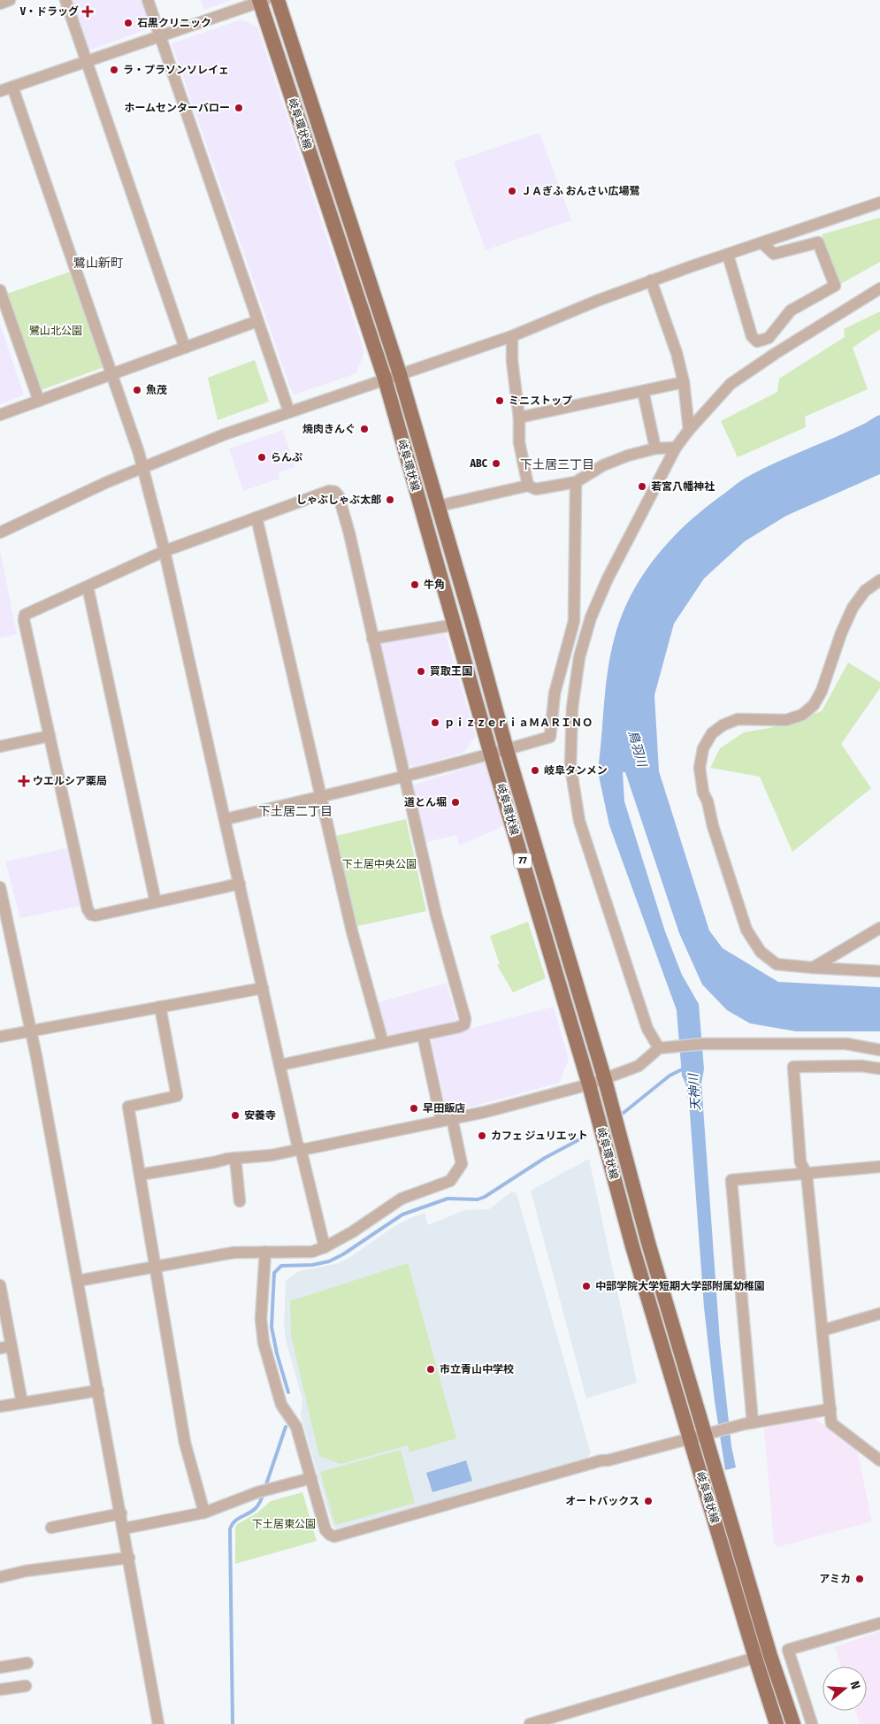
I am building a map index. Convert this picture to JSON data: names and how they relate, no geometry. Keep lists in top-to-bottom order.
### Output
{
  "streets": {
    "main road": ["岐阜環状線", "77"]
  },
  "districts": ["鷺山新町", "下土居三丁目", "下土居二丁目"],
  "water": ["鳥羽川", "天神川"],
  "parks": ["鷺山北公園", "下土居中央公園", "下土居東公園"],
  "places": {
    "health": ["V・ドラッグ", "ウエルシア薬局"],
    "other": [
      "石黒クリニック",
      "ラ・プラソンソレイェ",
      "ホームセンターバロー",
      "ＪＡぎふ おんさい広場鷺",
      "魚茂",
      "ミニストップ",
      "焼肉きんぐ",
      "らんぷ",
      "ABC",
      "若宮八幡神社",
      "しゃぶしゃぶ太郎",
      "牛角",
      "買取王国",
      "ｐｉｚｚｅｒｉａＭＡＲＩＮＯ",
      "岐阜タンメン",
      "道とん堀",
      "早田飯店",
      "安養寺",
      "カフェ ジュリエット",
      "中部学院大学短期大学部附属幼稚園",
      "市立青山中学校",
      "オートバックス",
      "アミカ"
    ]
  },
  "north": "right"
}
